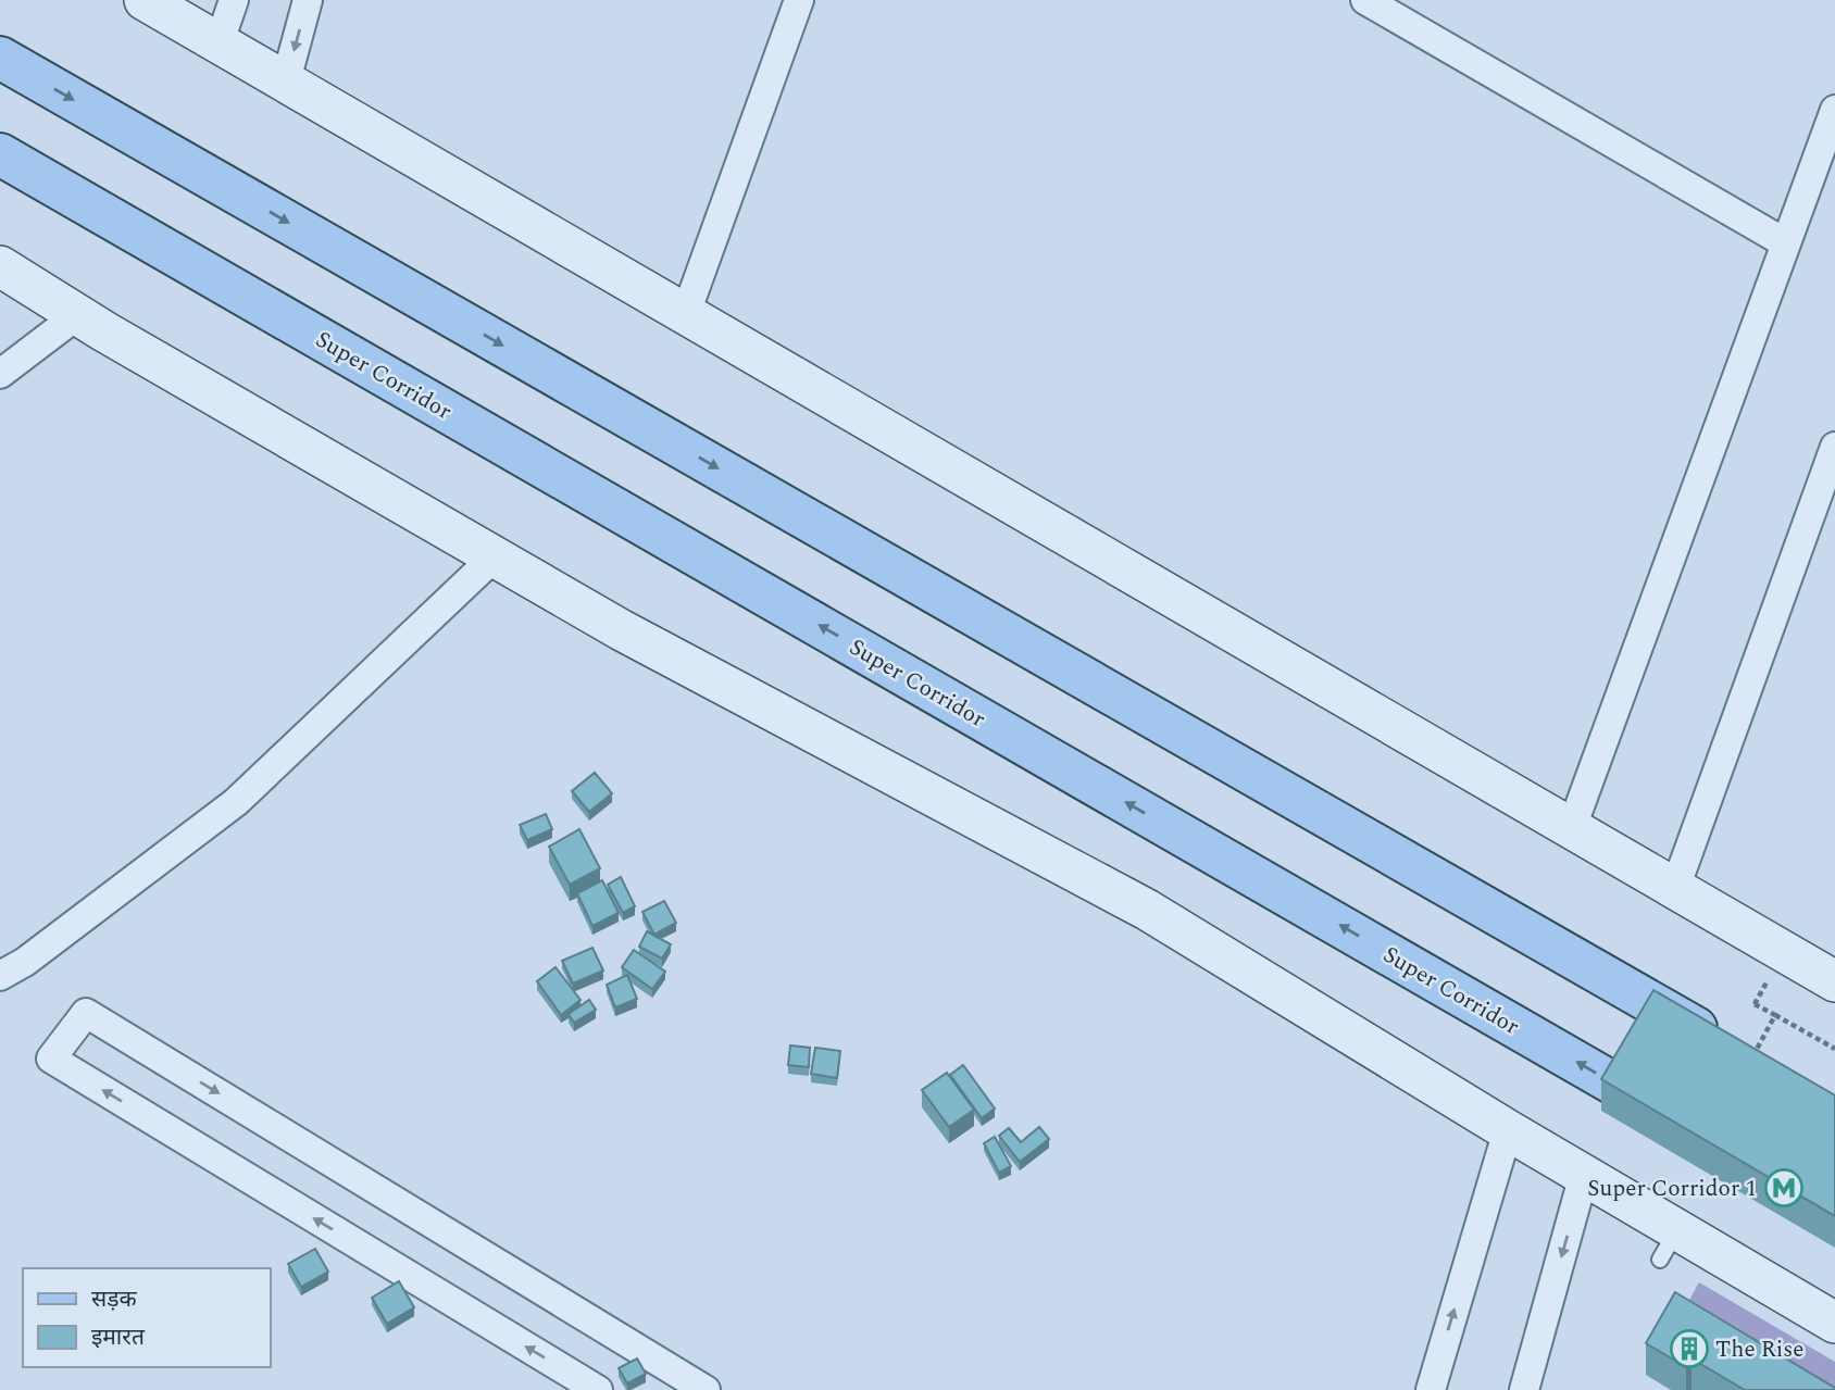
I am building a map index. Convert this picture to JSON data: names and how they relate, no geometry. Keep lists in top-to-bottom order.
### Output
{
  "streets": {
    "main road": ["Super Corridor"]
  },
  "places": {
    "metro station": ["Super Corridor 1"],
    "building": ["The Rise"]
  },
  "legend": ["सड़क", "इमारत"]
}
